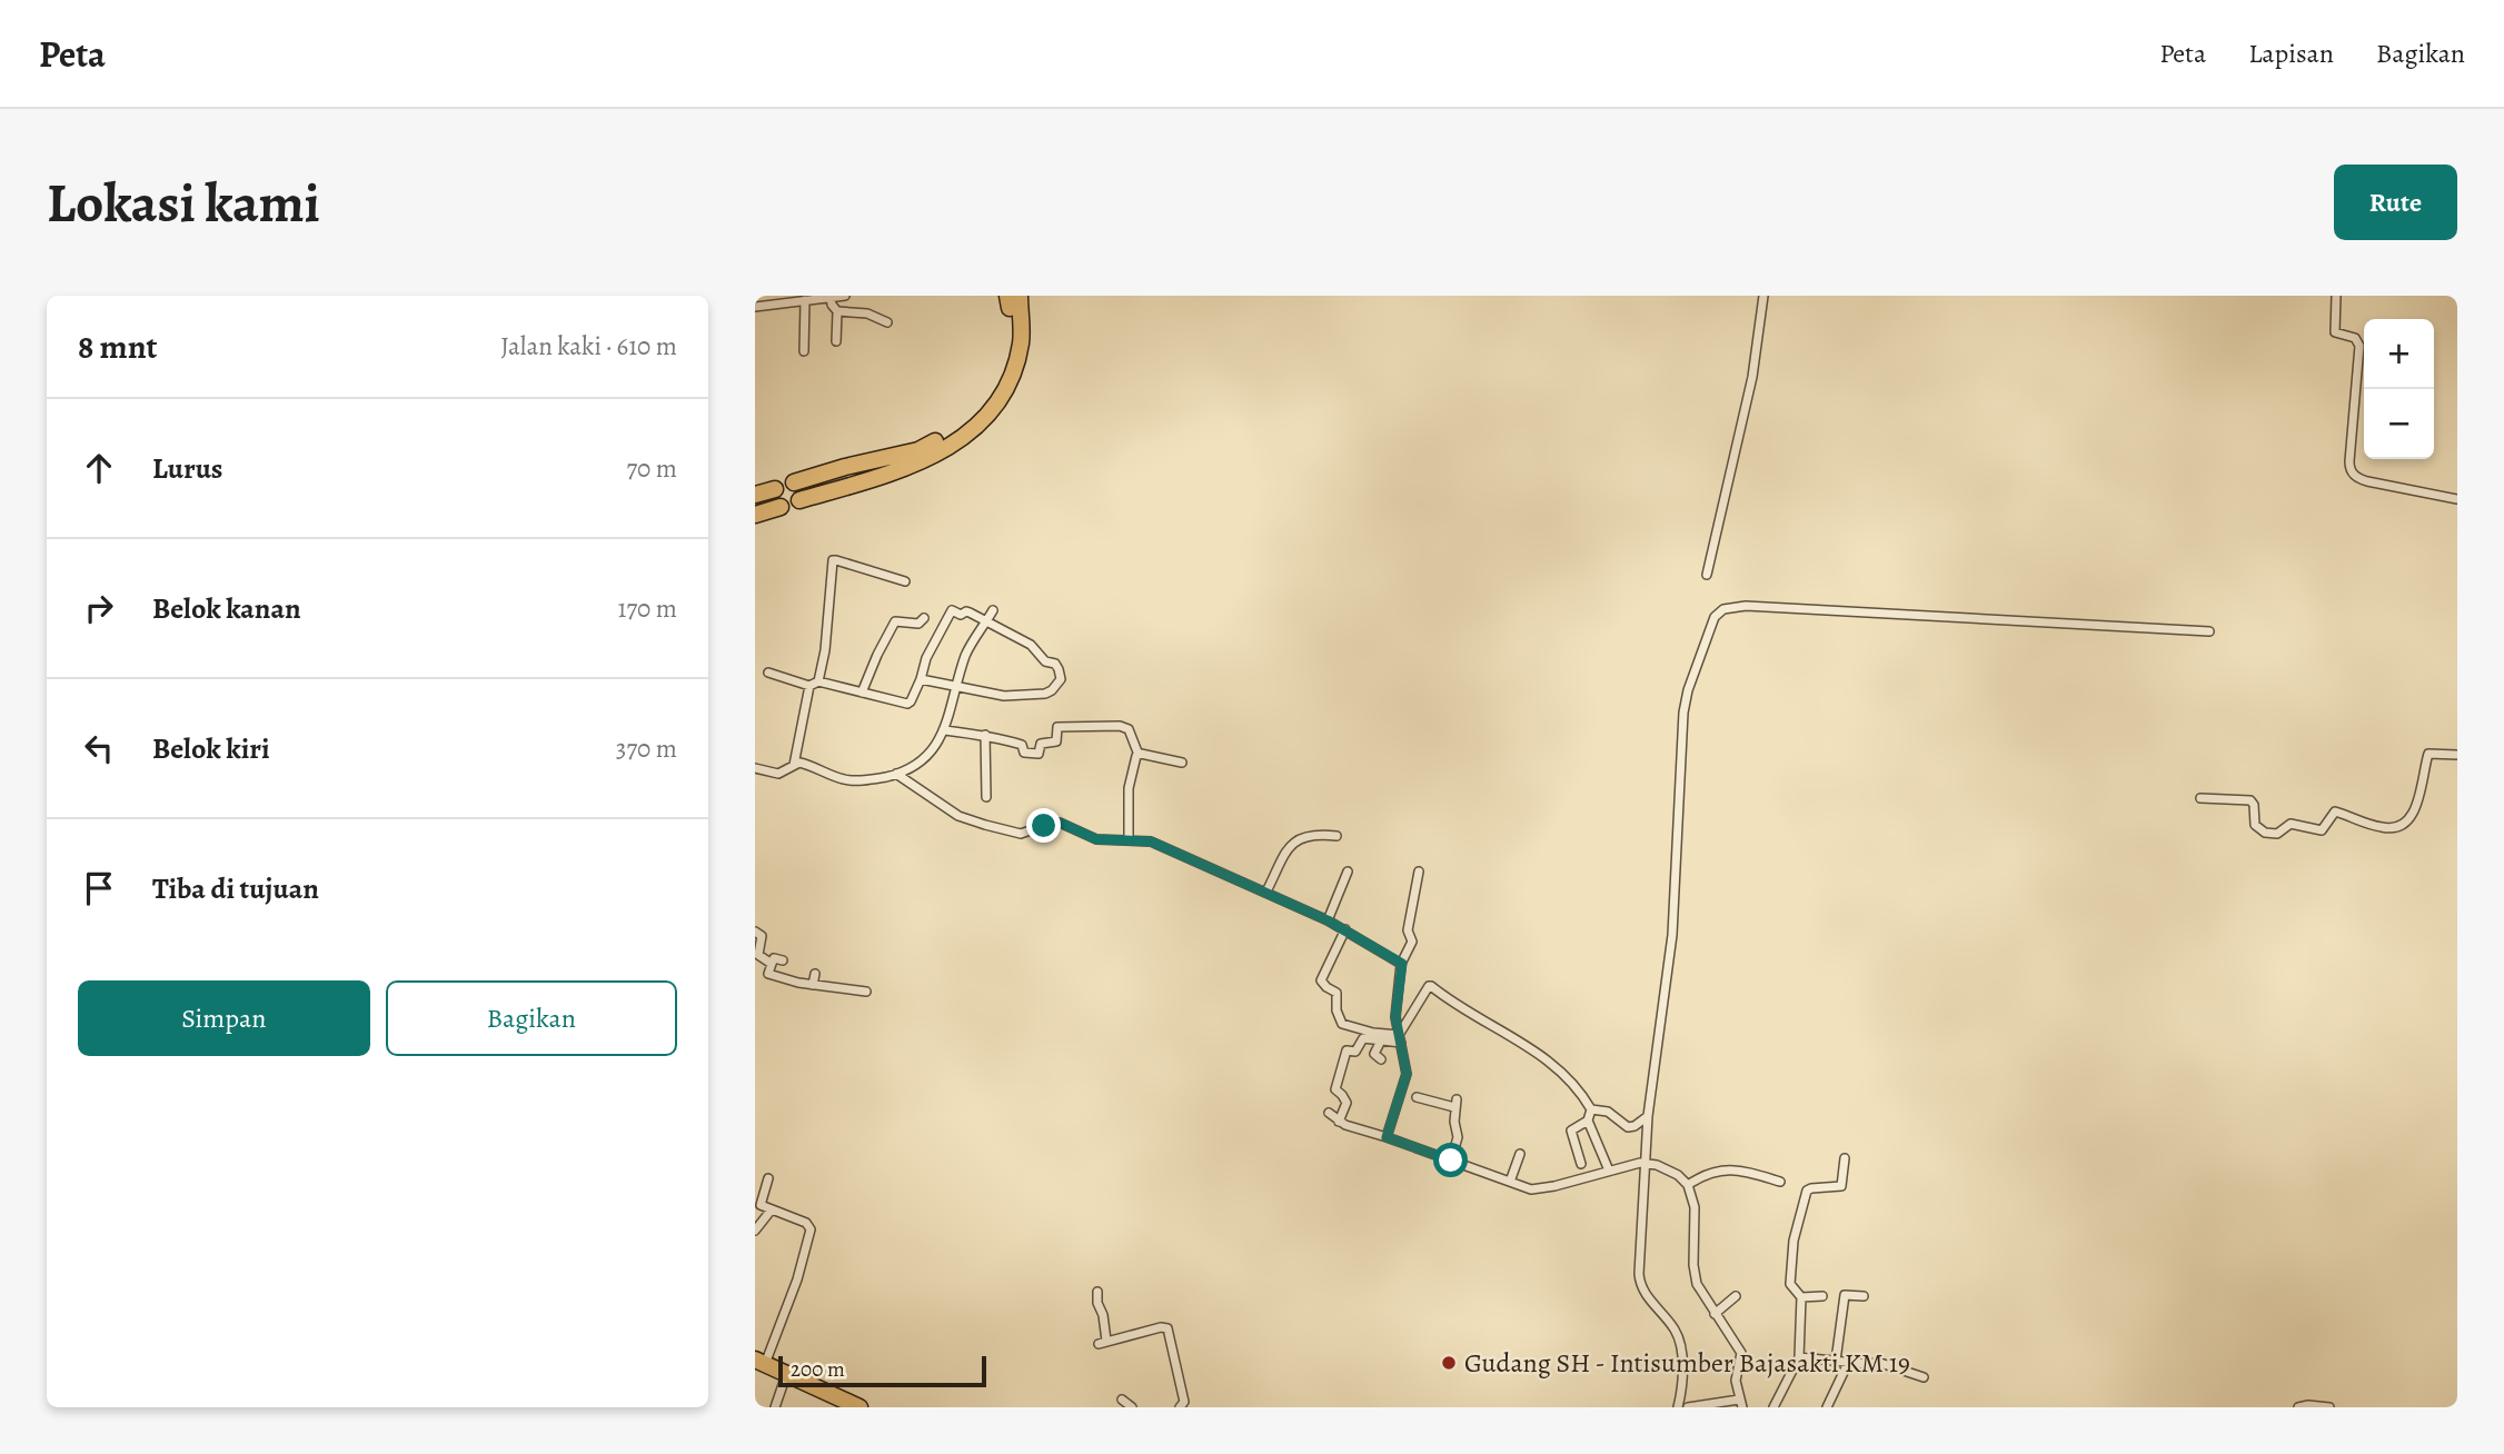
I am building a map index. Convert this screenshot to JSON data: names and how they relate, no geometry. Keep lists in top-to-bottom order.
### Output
{
  "places": ["Gudang SH - Intisumber Bajasakti KM 19"],
  "scale_bar": "200 m",
  "page": {
    "header": "Peta",
    "nav": ["Peta", "Lapisan", "Bagikan"],
    "buttons": [
      "Rute",
      ["Simpan", "Bagikan"]
    ],
    "title": "Lokasi kami",
    "heading": ["8 mnt", "Jalan kaki · 610 m"],
    "map_buttons": ["+", "−"],
    "list": [
      ["Lurus", "70 m"],
      ["Belok kanan", "170 m"],
      ["Belok kiri", "370 m"],
      "Tiba di tujuan"
    ],
    "scale": "200 m"
  }
}
